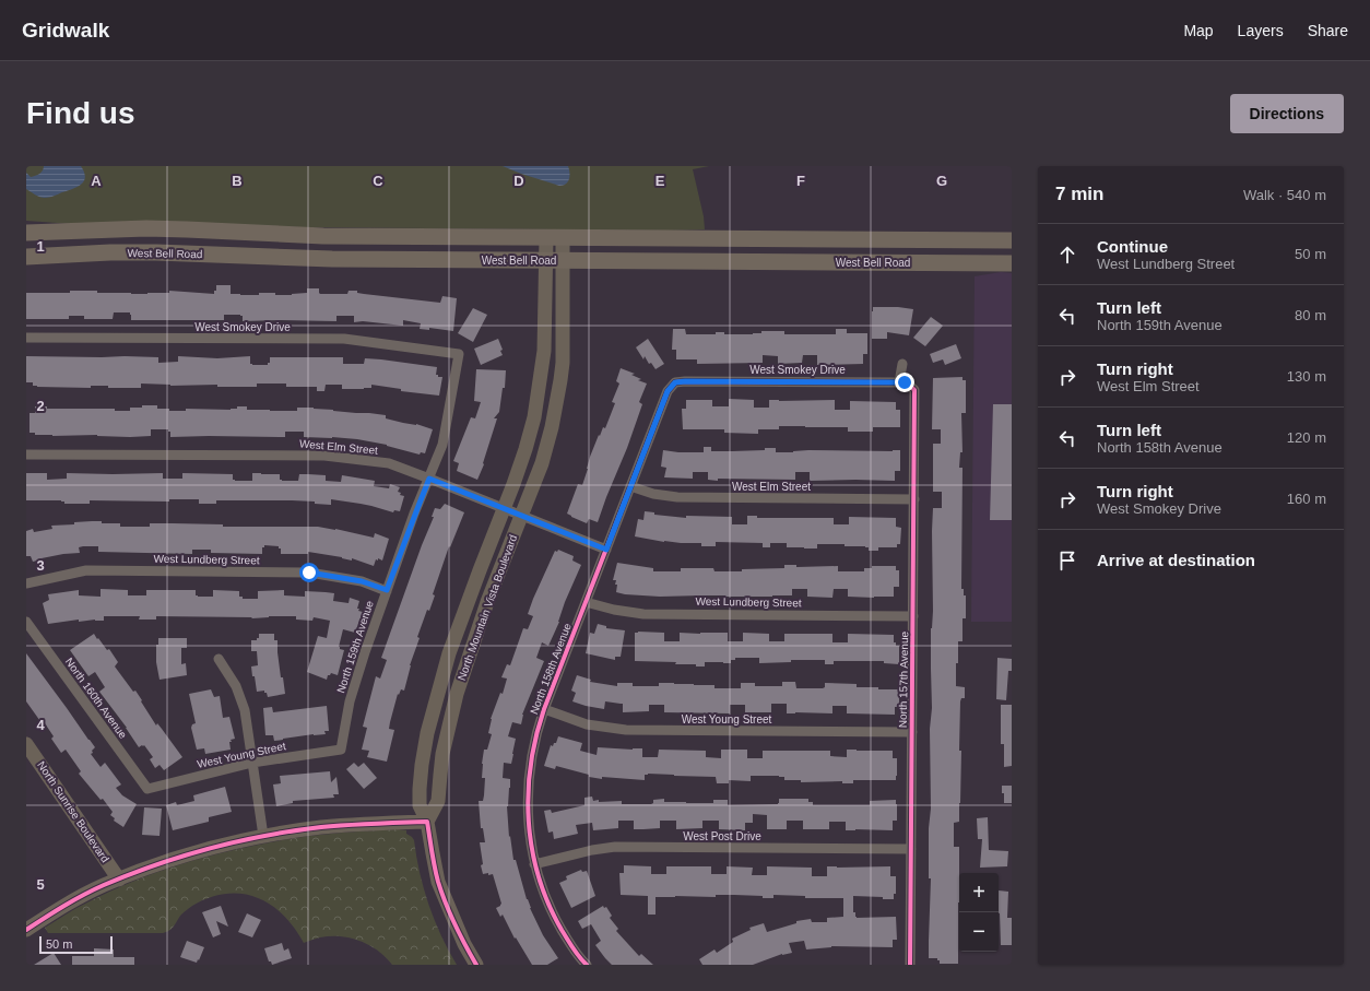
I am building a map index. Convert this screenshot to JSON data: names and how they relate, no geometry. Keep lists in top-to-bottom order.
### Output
{
  "streets": {
    "main road": ["West Bell Road"],
    "street": [
      "West Smokey Drive",
      "West Elm Street",
      "West Lundberg Street",
      "North Mountain Vista Boulevard",
      "North 159th Avenue",
      "North 158th Avenue",
      "North 157th Avenue",
      "North 160th Avenue",
      "West Young Street",
      "North Sunrise Boulevard",
      "West Post Drive"
    ]
  },
  "crossings": [
    ["West Bell Road", "North Mountain Vista Boulevard"],
    ["West Smokey Drive", "North 159th Avenue"],
    ["West Smokey Drive", "North 158th Avenue"],
    ["West Smokey Drive", "North 157th Avenue"],
    ["West Elm Street", "North Mountain Vista Boulevard"],
    ["West Elm Street", "North 159th Avenue"],
    ["West Elm Street", "North 158th Avenue"],
    ["West Elm Street", "North 157th Avenue"],
    ["West Lundberg Street", "North 159th Avenue"],
    ["West Lundberg Street", "North 158th Avenue"],
    ["West Lundberg Street", "North 157th Avenue"],
    ["North 159th Avenue", "West Young Street"],
    ["North 158th Avenue", "West Young Street"],
    ["North 158th Avenue", "West Post Drive"],
    ["North 157th Avenue", "West Young Street"],
    ["North 157th Avenue", "West Post Drive"],
    ["North 160th Avenue", "West Young Street"]
  ],
  "scale_bar": "50 m",
  "page": {
    "header": "Gridwalk",
    "nav": ["Map", "Layers", "Share"],
    "buttons": "Directions",
    "title": "Find us",
    "heading": ["7 min", "Walk · 540 m"],
    "list": [
      ["Continue", "West Lundberg Street", "50 m"],
      ["Turn left", "North 159th Avenue", "80 m"],
      ["Turn right", "West Elm Street", "130 m"],
      ["Turn left", "North 158th Avenue", "120 m"],
      ["Turn right", "West Smokey Drive", "160 m"],
      "Arrive at destination"
    ],
    "map_buttons": ["+", "−"],
    "scale": "50 m"
  },
  "grid": {
    "columns": [
      "A",
      "B",
      "C",
      "D",
      "E",
      "F",
      "G"
    ],
    "rows": [
      "1",
      "2",
      "3",
      "4",
      "5"
    ]
  }
}
